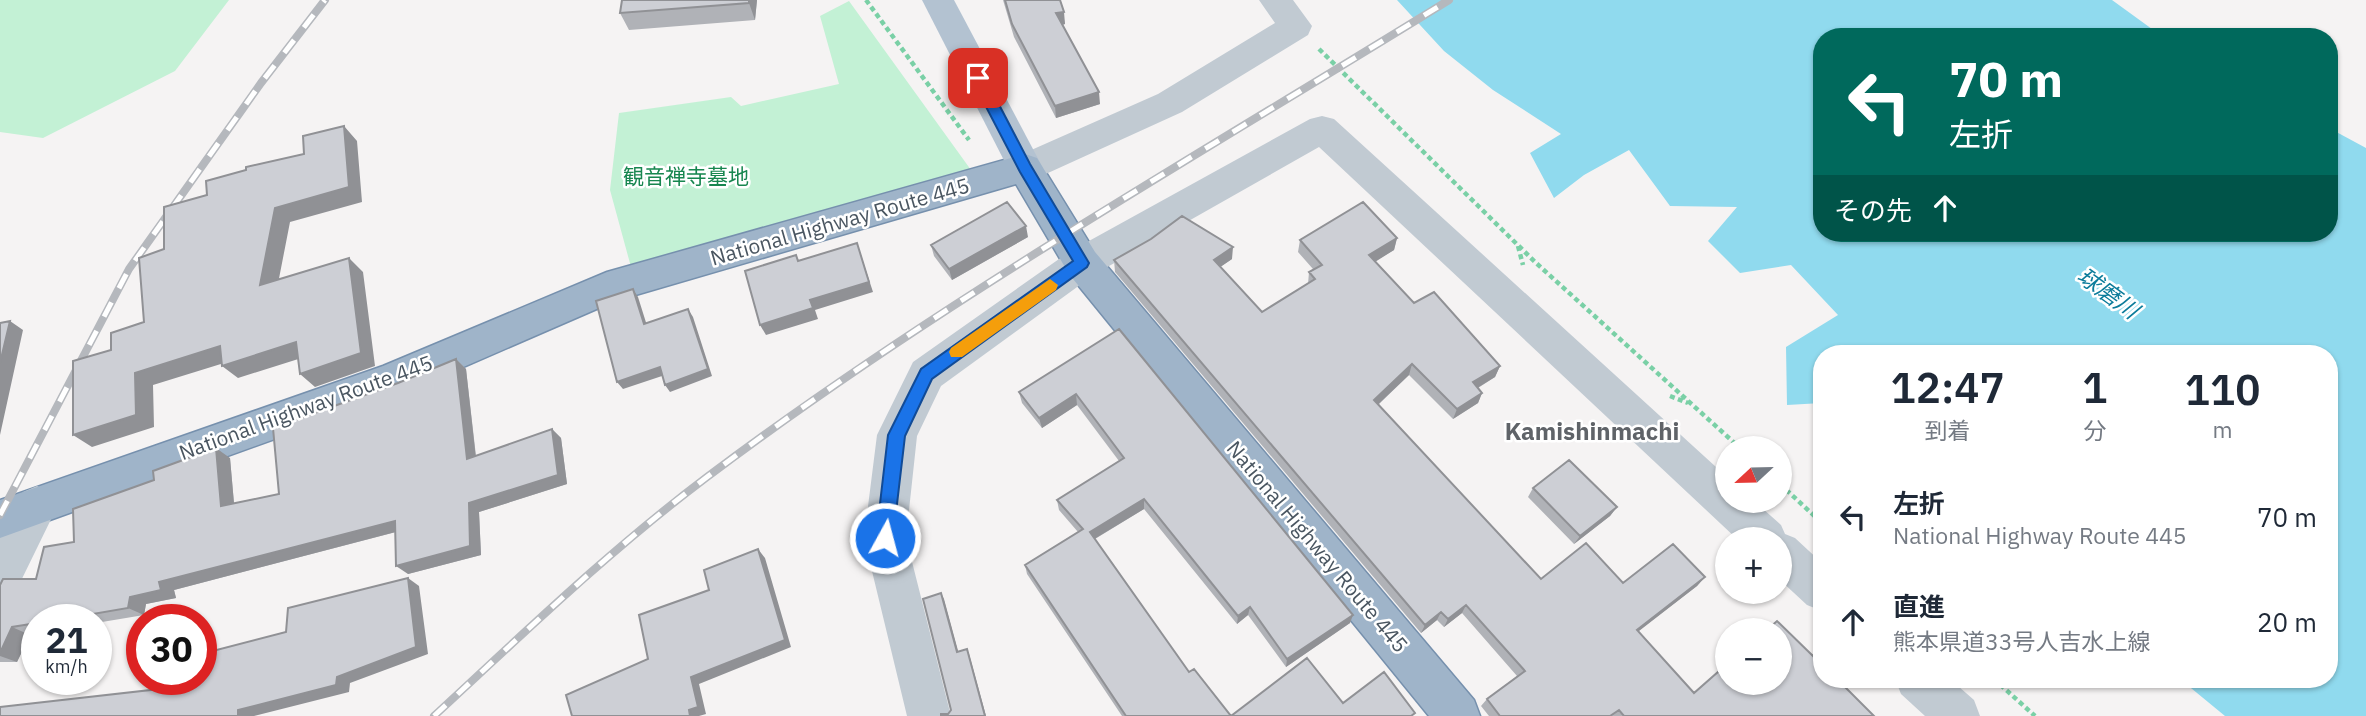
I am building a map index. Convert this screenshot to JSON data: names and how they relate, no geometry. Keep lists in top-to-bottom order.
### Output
{
  "streets": {
    "highway": ["National Highway Route 445"]
  },
  "districts": ["Kamishinmachi"],
  "water": ["球磨川"],
  "parks": ["観音禅寺墓地"],
  "north": "left",
  "page": {
    "turn": ["70 m", "左折"],
    "then": "その先",
    "eta": [
      "12:47",
      "到着",
      "1",
      "分",
      "110",
      "m"
    ],
    "map_buttons": ["+", "−"],
    "list": [
      {
        "name": "左折",
        "note": "National Highway Route 445",
        "value": "70 m"
      },
      {
        "name": "直進",
        "note": "熊本県道33号人吉水上線",
        "value": "20 m"
      }
    ],
    "speed": "21 km/h",
    "limit": "30"
  }
}
